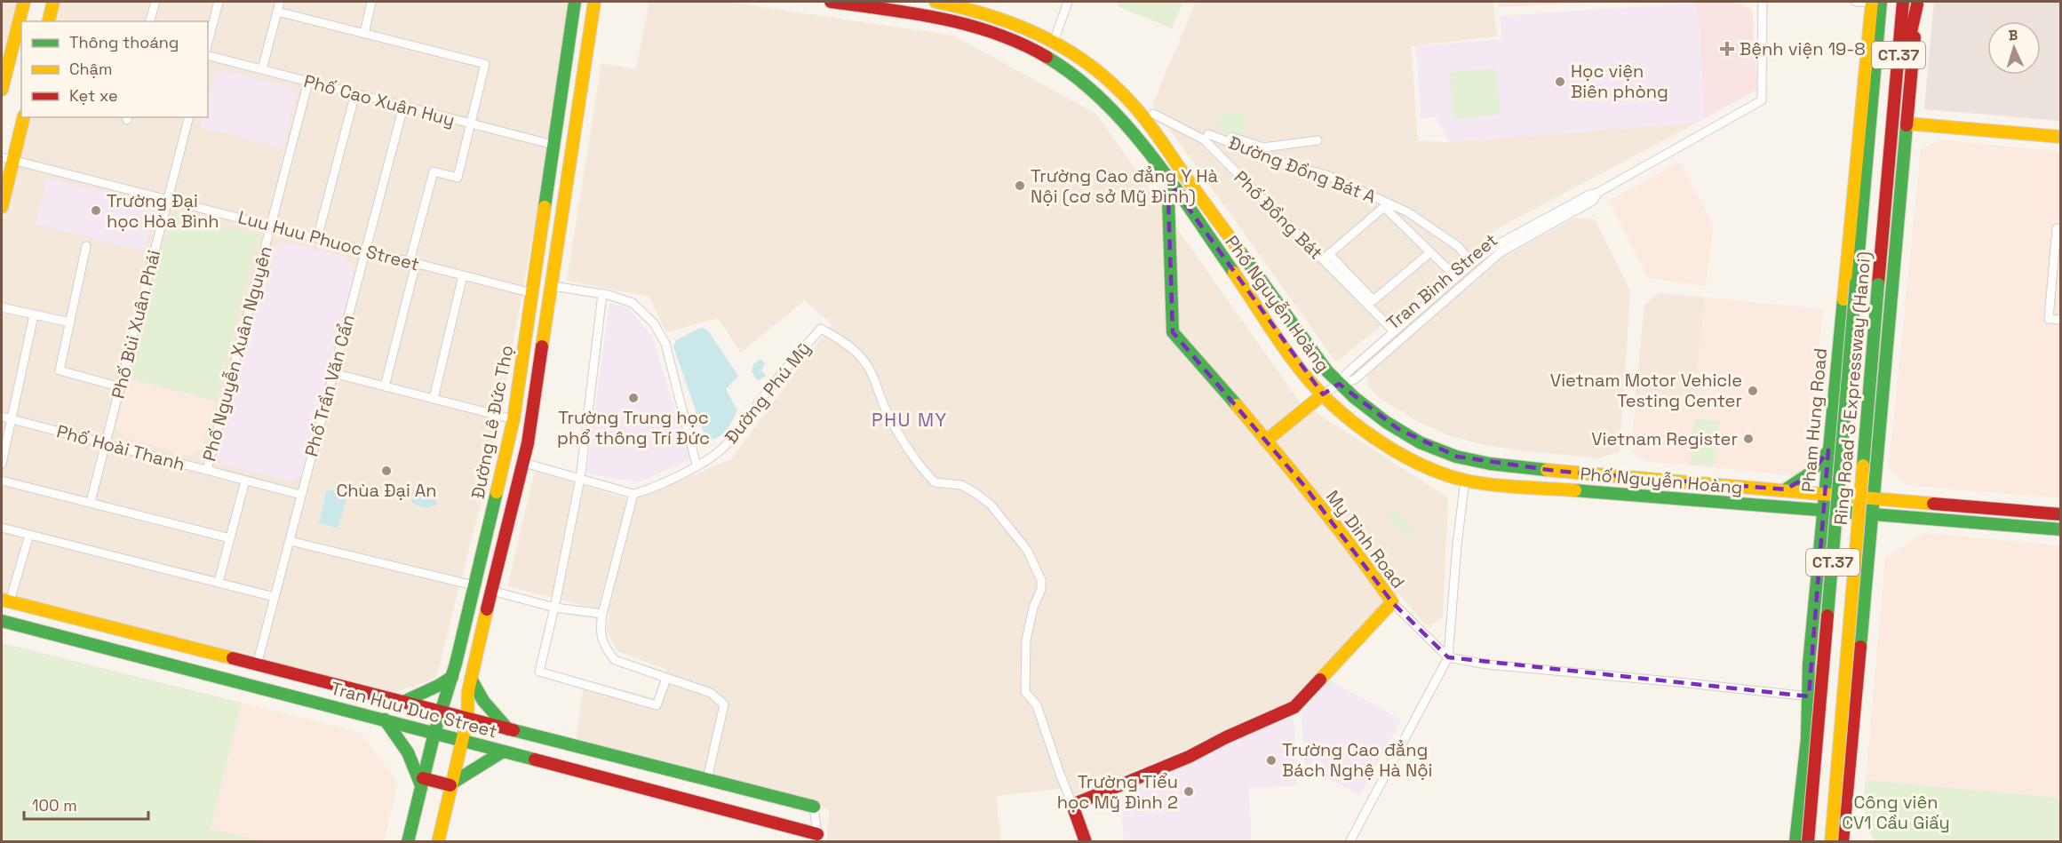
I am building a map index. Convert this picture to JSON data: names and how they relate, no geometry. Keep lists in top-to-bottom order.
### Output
{
  "streets": {
    "main road": [
      "CT.37",
      "Tran Binh Street",
      "Phố Nguyễn Hoàng",
      "Ring Road 3 Expressway (Hanoi)",
      "Pham Hung Road",
      "Đường Lê Đức Thọ",
      "My Dinh Road",
      "Tran Huu Duc Street"
    ],
    "street": [
      "Phố Cao Xuân Huy",
      "Đường Đồng Bát A",
      "Phố Đồng Bát",
      "Luu Huu Phuoc Street",
      "Phố Bùi Xuân Phái",
      "Phố Nguyễn Xuân Nguyên",
      "Phố Trần Văn Cẩn",
      "Đường Phú Mỹ",
      "Phố Hoài Thanh"
    ]
  },
  "crossings": [
    ["Phố Cao Xuân Huy", "Phố Nguyễn Xuân Nguyên"],
    ["Phố Cao Xuân Huy", "Phố Trần Văn Cẩn"],
    ["Phố Cao Xuân Huy", "Đường Lê Đức Thọ"],
    ["Đường Đồng Bát A", "Tran Binh Street"],
    ["Phố Đồng Bát", "Tran Binh Street"],
    ["Luu Huu Phuoc Street", "Phố Bùi Xuân Phái"],
    ["Luu Huu Phuoc Street", "Phố Nguyễn Xuân Nguyên"],
    ["Luu Huu Phuoc Street", "Phố Trần Văn Cẩn"],
    ["Luu Huu Phuoc Street", "Đường Lê Đức Thọ"],
    ["Tran Binh Street", "Phố Nguyễn Hoàng"],
    ["Tran Binh Street", "My Dinh Road"],
    ["Phố Nguyễn Hoàng", "Pham Hung Road"],
    ["Phố Nguyễn Hoàng", "My Dinh Road"],
    ["Phố Bùi Xuân Phái", "Phố Hoài Thanh"],
    ["Phố Nguyễn Xuân Nguyên", "Phố Hoài Thanh"],
    ["Phố Trần Văn Cẩn", "Phố Hoài Thanh"],
    ["Phố Trần Văn Cẩn", "Tran Huu Duc Street"],
    ["Ring Road 3 Expressway (Hanoi)", "Pham Hung Road"],
    ["Đường Phú Mỹ", "My Dinh Road"],
    ["Đường Lê Đức Thọ", "Tran Huu Duc Street"]
  ],
  "districts": ["PHU MY"],
  "parks": ["Công viên CV1 Cầu Giấy"],
  "places": {
    "health": ["Bệnh viện 19-8"],
    "other": [
      "Học viện Biên phòng",
      "Trường Cao đẳng Y Hà Nội (cơ sở Mỹ Đình)",
      "Trường Đại học Hòa Bình",
      "Vietnam Motor Vehicle Testing Center",
      "Trường Trung học phổ thông Trí Đức",
      "Vietnam Register",
      "Chùa Đại An",
      "Trường Cao đẳng Bách Nghệ Hà Nội",
      "Trường Tiểu học Mỹ Đình 2"
    ]
  },
  "legend": ["Thông thoáng", "Chậm", "Kẹt xe"],
  "scale_bar": "100 m",
  "north": "top"
}
